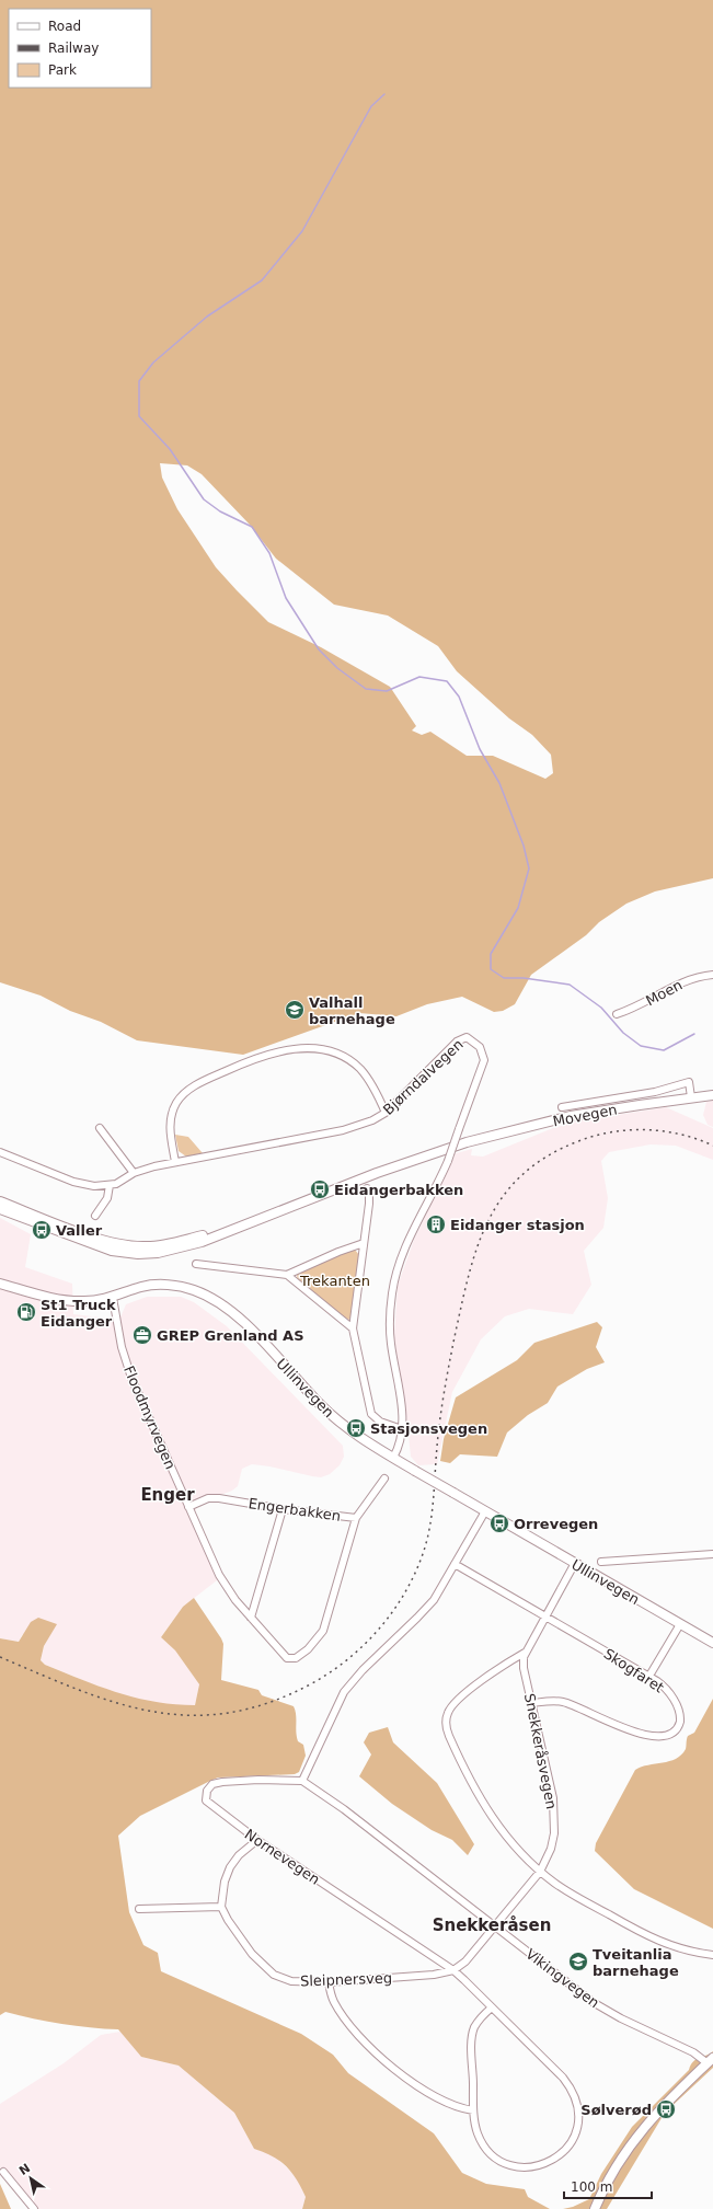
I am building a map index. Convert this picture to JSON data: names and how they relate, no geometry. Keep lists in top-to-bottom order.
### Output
{
  "streets": {
    "main road": ["Movegen", "Ullinvegen"],
    "street": [
      "Moen",
      "Bjørndalvegen",
      "Floodmyrvegen",
      "Engerbakken",
      "Skogfaret",
      "Snekkeråsvegen",
      "Nornevegen",
      "Vikingvegen",
      "Sleipnersveg"
    ]
  },
  "crossings": [
    ["Ullinvegen", "Floodmyrvegen"],
    ["Floodmyrvegen", "Engerbakken"],
    ["Skogfaret", "Snekkeråsvegen"],
    ["Snekkeråsvegen", "Nornevegen"],
    ["Snekkeråsvegen", "Vikingvegen"],
    ["Snekkeråsvegen", "Sleipnersveg"],
    ["Nornevegen", "Vikingvegen"],
    ["Nornevegen", "Sleipnersveg"]
  ],
  "districts": ["Enger", "Snekkeråsen"],
  "parks": ["Trekanten"],
  "places": {
    "school or university": ["Valhall barnehage", "Tveitanlia barnehage"],
    "bus stop": [
      "Eidangerbakken",
      "Valler",
      "Stasjonsvegen",
      "Orrevegen",
      "Sølverød"
    ],
    "building": ["Eidanger stasjon"],
    "fuel station": ["St1 Truck Eidanger"],
    "office": ["GREP Grenland AS"]
  },
  "legend": ["Road", "Railway", "Park"],
  "scale_bar": "100 m",
  "north": "top left"
}
